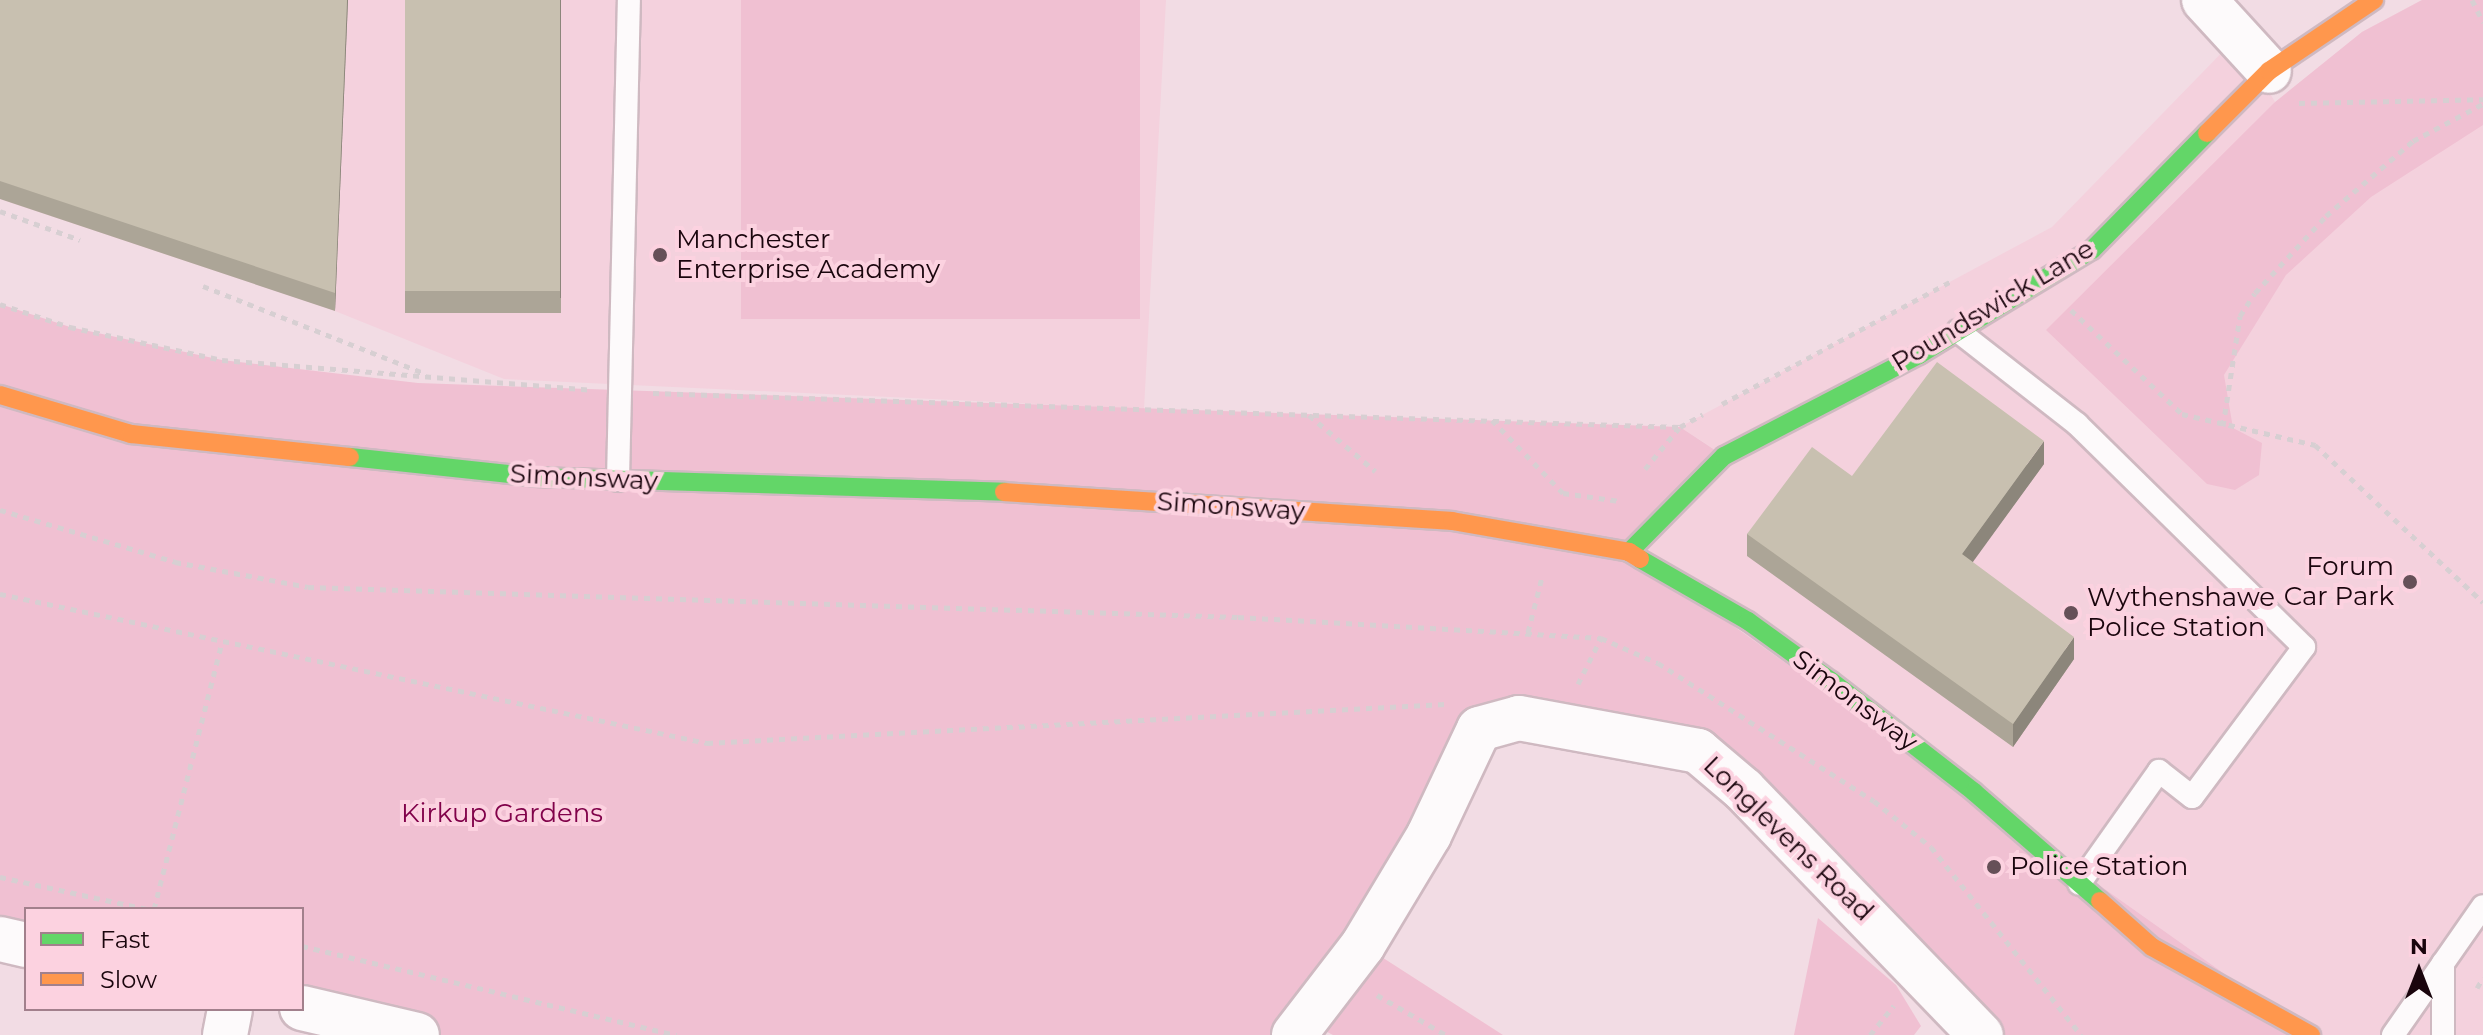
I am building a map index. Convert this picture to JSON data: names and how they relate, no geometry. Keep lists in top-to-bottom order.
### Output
{
  "streets": {
    "street": ["Poundswick Lane", "Simonsway", "Longlevens Road"]
  },
  "crossings": [
    ["Poundswick Lane", "Simonsway"]
  ],
  "parks": ["Kirkup Gardens"],
  "places": [
    "Manchester Enterprise Academy",
    "Forum Car Park",
    "Wythenshawe Police Station",
    "Police Station"
  ],
  "legend": ["Fast", "Slow"],
  "north": "top"
}
